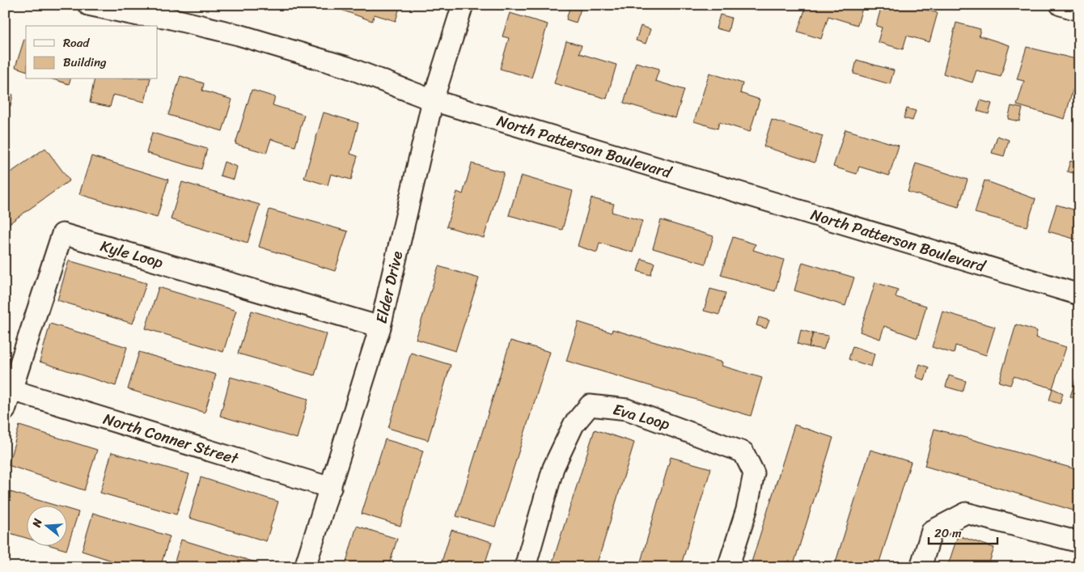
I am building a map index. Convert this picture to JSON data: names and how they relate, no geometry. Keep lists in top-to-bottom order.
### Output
{
  "streets": {
    "street": [
      "North Patterson Boulevard",
      "Kyle Loop",
      "Elder Drive",
      "Eva Loop",
      "North Conner Street"
    ]
  },
  "crossings": [
    ["North Patterson Boulevard", "Elder Drive"],
    ["Kyle Loop", "Elder Drive"],
    ["Kyle Loop", "North Conner Street"],
    ["Elder Drive", "North Conner Street"]
  ],
  "legend": ["Road", "Building"],
  "scale_bar": "20 m",
  "north": "left"
}
